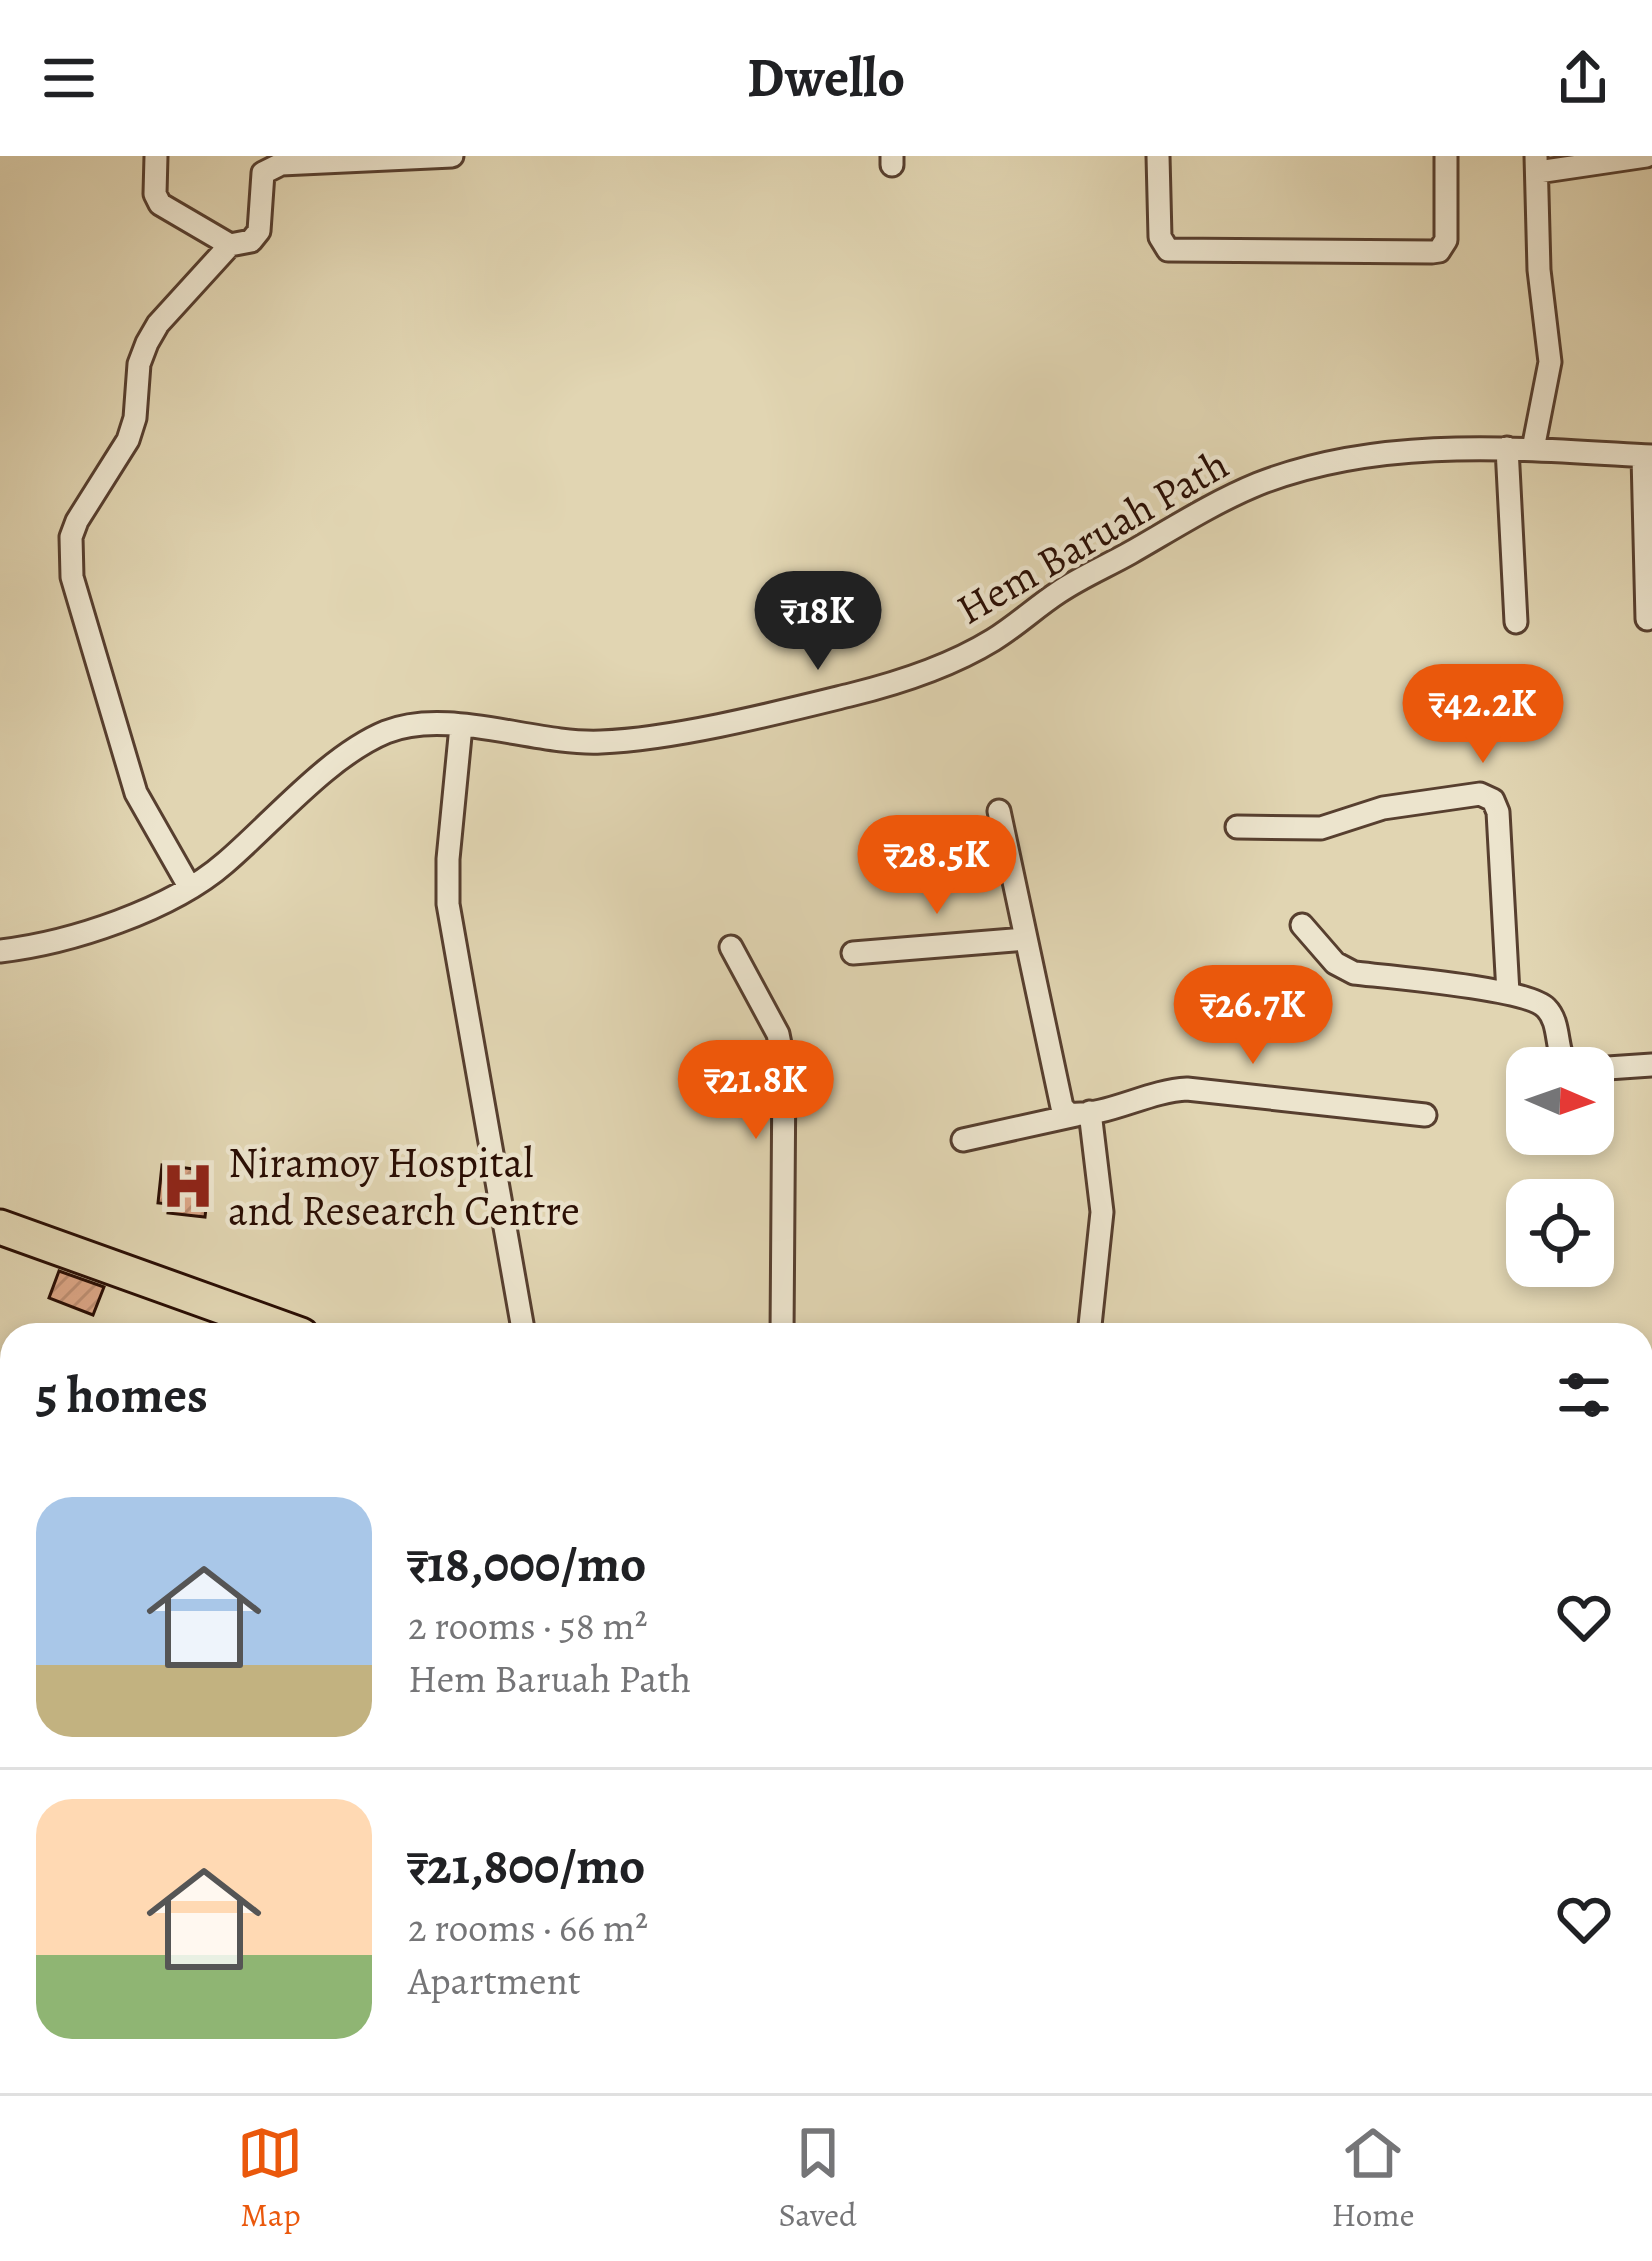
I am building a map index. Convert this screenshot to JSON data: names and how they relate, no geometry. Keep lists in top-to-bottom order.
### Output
{
  "streets": {
    "street": ["Hem Baruah Path"]
  },
  "places": {
    "hospital": ["Niramoy Hospital and Research Centre"]
  },
  "north": "right",
  "page": {
    "header": "Dwello",
    "price": [
      "₹18K",
      "₹42.2K",
      "₹28.5K",
      "₹26.7K",
      "₹21.8K"
    ],
    "heading": "5 homes",
    "list": [
      {
        "name": "₹18,000/mo",
        "note": "2 rooms · 58 m² · Hem Baruah Path"
      },
      {
        "name": "₹21,800/mo",
        "note": "2 rooms · 66 m² · Apartment"
      }
    ],
    "tabs": ["Map", "Saved", "Home"]
  }
}
